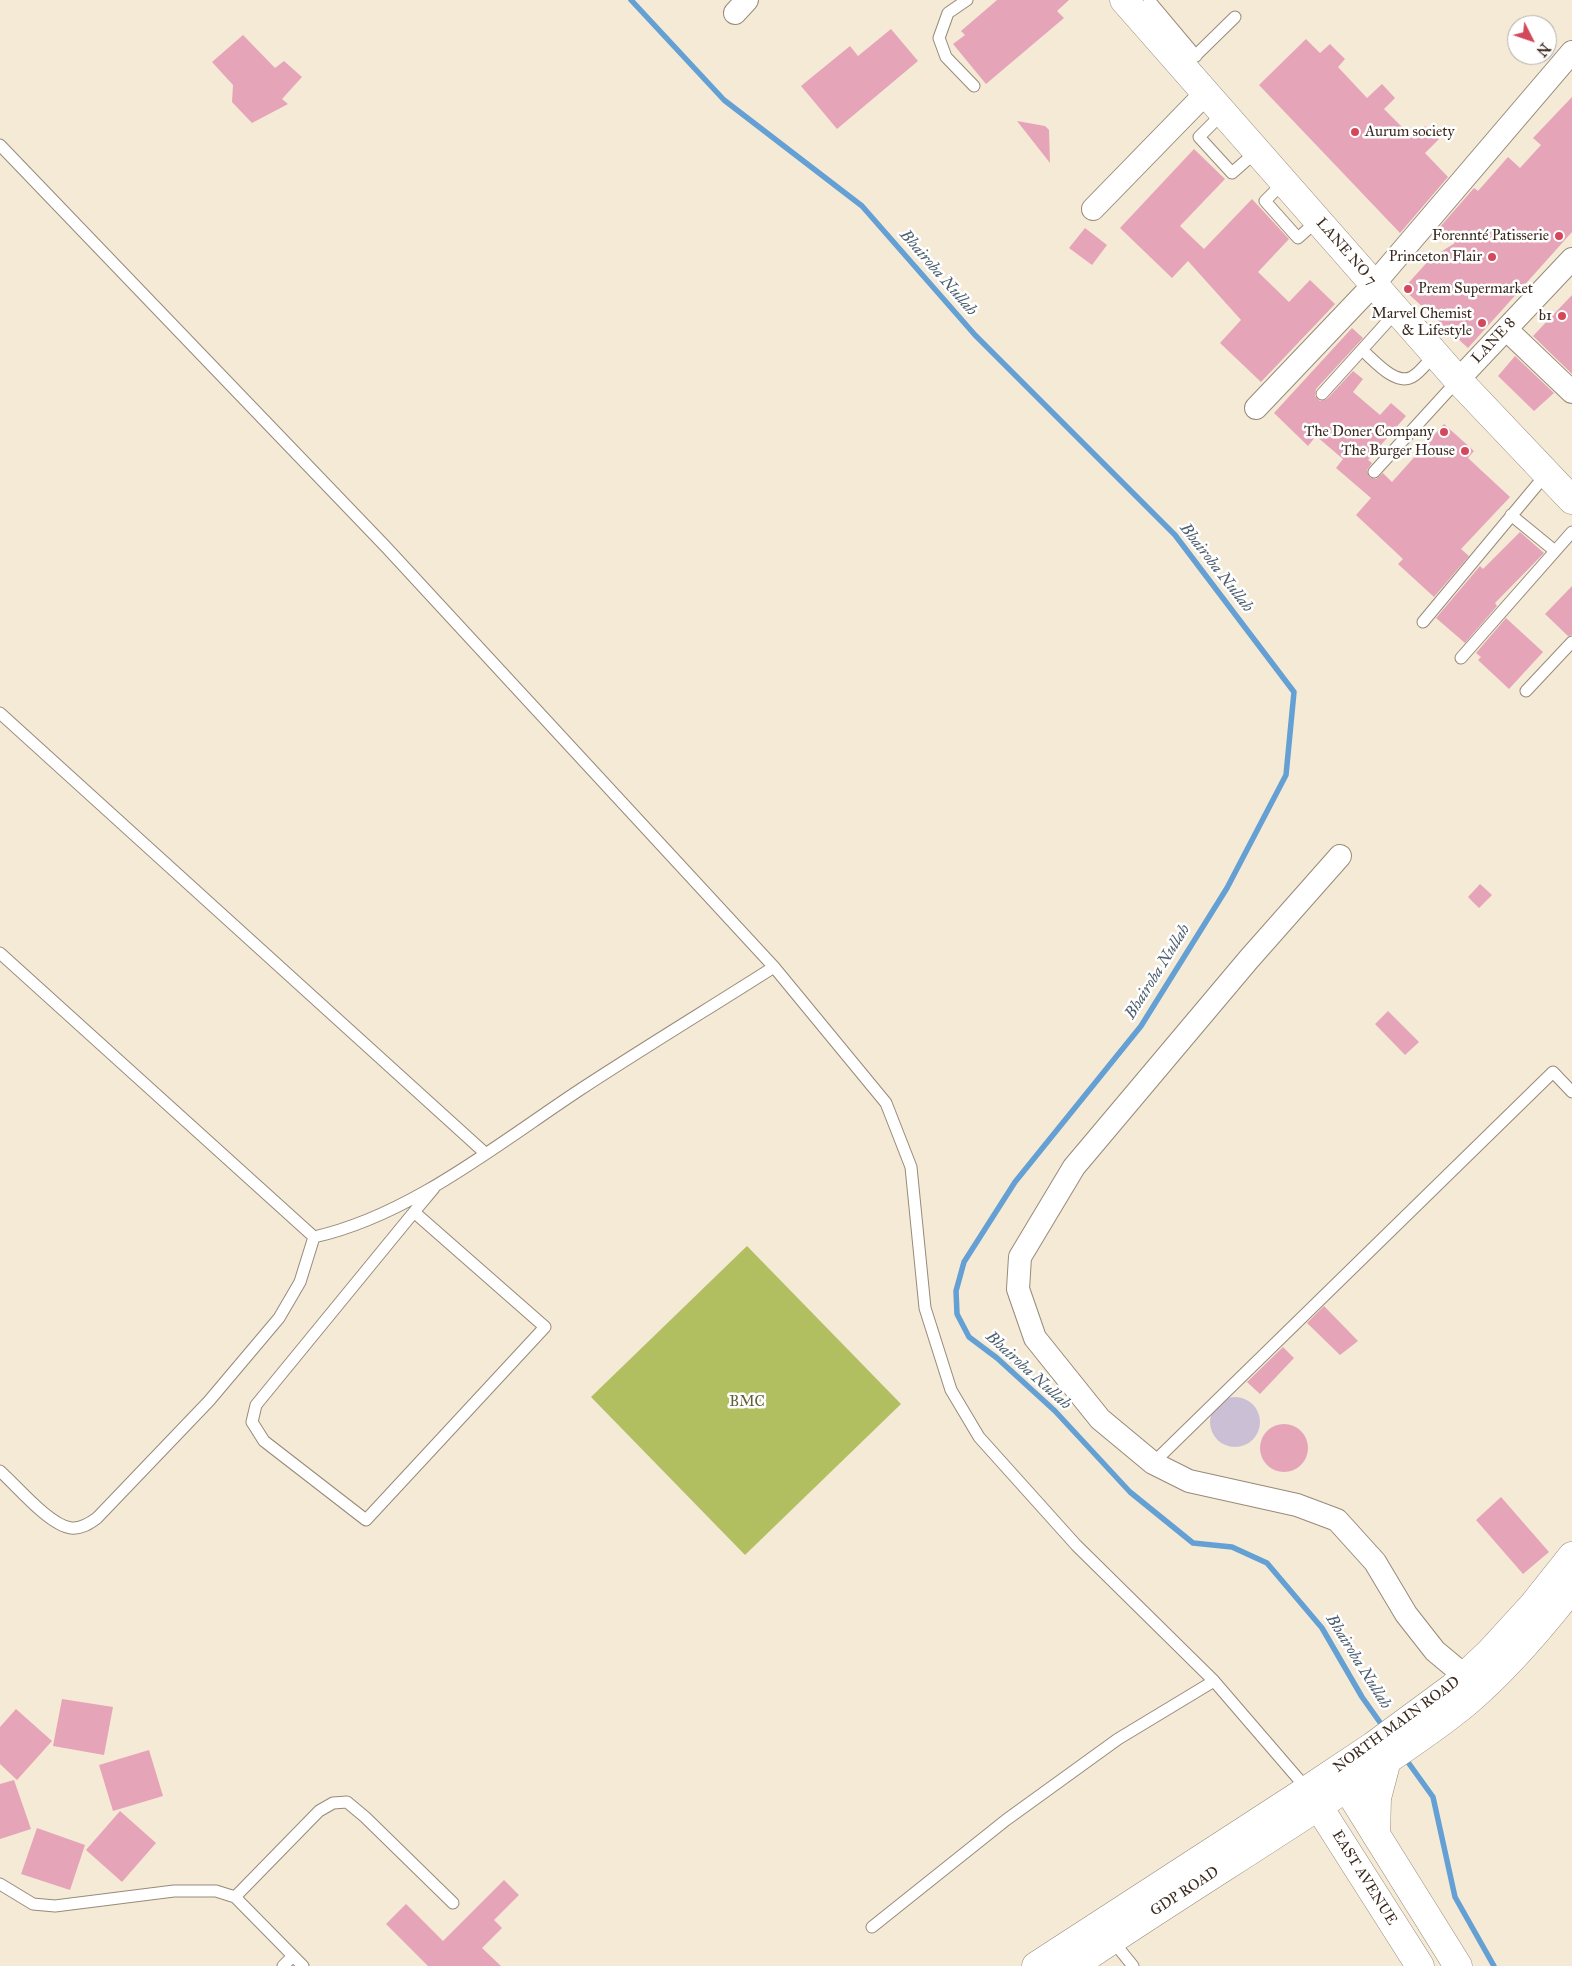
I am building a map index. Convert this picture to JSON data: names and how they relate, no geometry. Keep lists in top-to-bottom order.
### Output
{
  "streets": {
    "main road": [
      "LANE NO 7",
      "NORTH MAIN ROAD",
      "EAST AVENUE",
      "GDP ROAD"
    ],
    "street": ["LANE 8"]
  },
  "crossings": [
    ["LANE NO 7", "LANE 8"],
    ["NORTH MAIN ROAD", "EAST AVENUE"],
    ["NORTH MAIN ROAD", "GDP ROAD"],
    ["EAST AVENUE", "GDP ROAD"]
  ],
  "water": ["Bhairoba Nullah"],
  "parks": ["BMC"],
  "places": [
    "Aurum society",
    "Forennté Patisserie",
    "Princeton Flair",
    "Prem Supermarket",
    "b1",
    "Marvel Chemist & Lifestyle",
    "The Doner Company",
    "The Burger House"
  ],
  "north": "bottom right"
}
